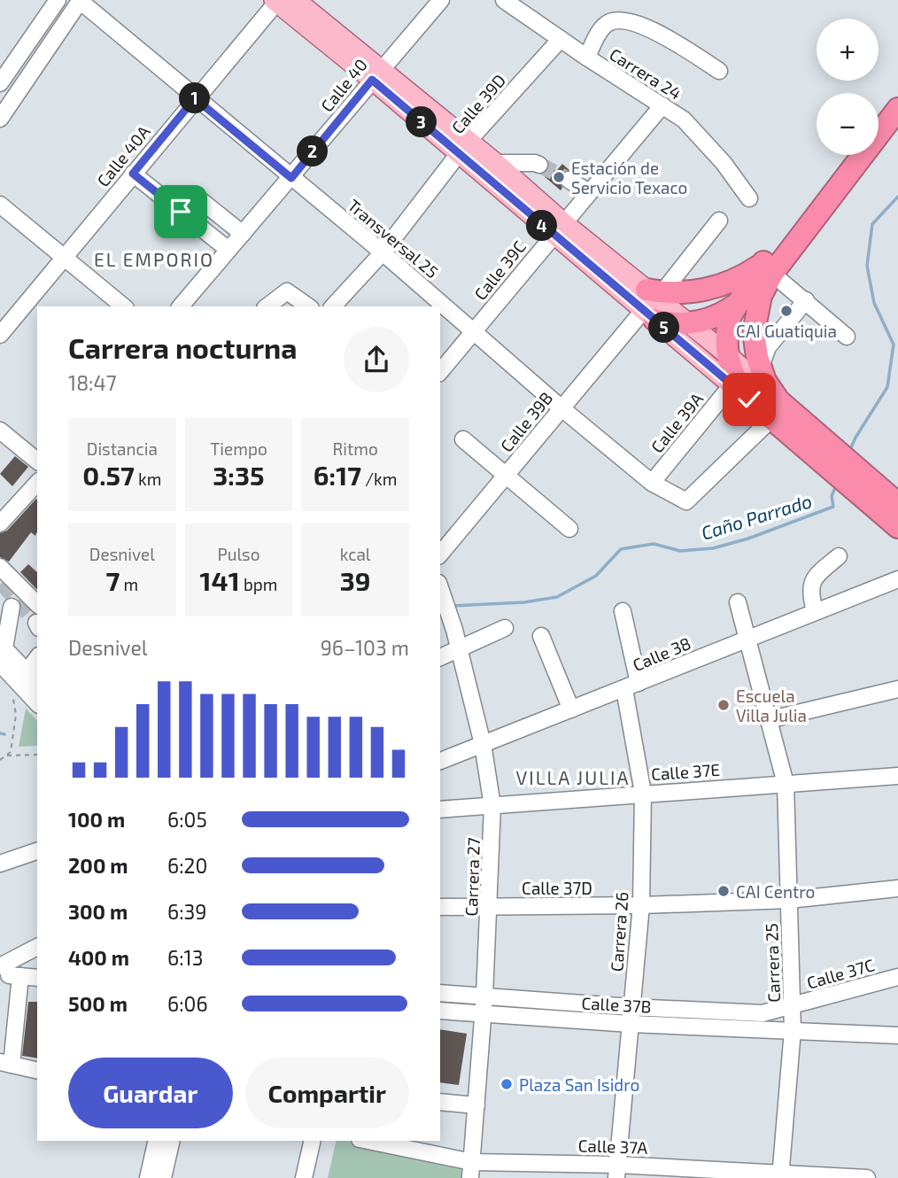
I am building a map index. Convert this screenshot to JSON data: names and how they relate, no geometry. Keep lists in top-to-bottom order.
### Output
{
  "streets": {
    "street": [
      "Carrera 24",
      "Calle 40",
      "Calle 39D",
      "Calle 40A",
      "Transversal 25",
      "Calle 39C",
      "Calle 39B",
      "Calle 39A",
      "Calle 38",
      "Calle 37E",
      "Carrera 27",
      "Calle 37D",
      "Carrera 26",
      "Carrera 25",
      "Calle 37C",
      "Calle 37B",
      "Calle 37A"
    ]
  },
  "crossings": [
    ["Carrera 24", "Calle 39D"],
    ["Carrera 24", "Calle 39C"],
    ["Calle 40", "Transversal 25"],
    ["Calle 39D", "Transversal 25"],
    ["Calle 40A", "Transversal 25"],
    ["Transversal 25", "Calle 39C"],
    ["Transversal 25", "Calle 39B"],
    ["Transversal 25", "Calle 39A"],
    ["Calle 38", "Carrera 27"],
    ["Calle 38", "Carrera 26"],
    ["Calle 38", "Carrera 25"],
    ["Calle 37E", "Carrera 27"],
    ["Calle 37E", "Carrera 26"],
    ["Calle 37E", "Carrera 25"],
    ["Carrera 27", "Calle 37D"],
    ["Carrera 27", "Calle 37B"],
    ["Carrera 27", "Calle 37A"],
    ["Calle 37D", "Carrera 26"],
    ["Calle 37D", "Carrera 25"],
    ["Carrera 26", "Calle 37B"],
    ["Carrera 26", "Calle 37A"],
    ["Carrera 25", "Calle 37C"],
    ["Carrera 25", "Calle 37B"],
    ["Carrera 25", "Calle 37A"],
    ["Calle 37C", "Calle 37B"]
  ],
  "districts": ["EL EMPORIO", "VILLA JULIA"],
  "water": ["Caño Parrado"],
  "places": [
    "Estación de Servicio Texaco",
    "CAI Guatiquia",
    "Escuela Villa Julia",
    "CAI Centro",
    "Plaza San Isidro"
  ],
  "page": {
    "map_buttons": ["+", "−"],
    "pins": [
      "1",
      "3",
      "2",
      "4",
      "5"
    ],
    "heading": ["Carrera nocturna", "18:47"],
    "stats": [
      ["Distancia", "0.57 km"],
      ["Tiempo", "3:35"],
      ["Ritmo", "6:17 /km"],
      ["Desnivel", "7 m"],
      ["Pulso", "141 bpm"],
      ["kcal", "39"]
    ],
    "chart": ["Desnivel", "96–103 m"],
    "list": [
      {
        "name": "100 m",
        "note": "6:05"
      },
      {
        "name": "200 m",
        "note": "6:20"
      },
      {
        "name": "300 m",
        "note": "6:39"
      },
      {
        "name": "400 m",
        "note": "6:13"
      },
      {
        "name": "500 m",
        "note": "6:06"
      }
    ],
    "buttons": ["Guardar", "Compartir"]
  }
}
